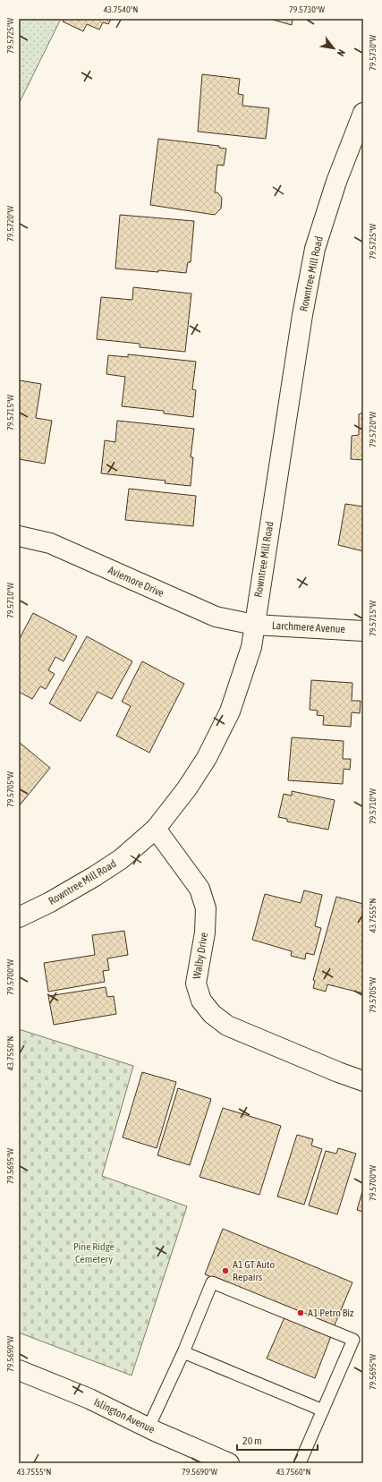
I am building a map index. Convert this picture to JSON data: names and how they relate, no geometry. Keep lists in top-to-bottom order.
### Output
{
  "streets": {
    "street": [
      "Rowntree Mill Road",
      "Aviemore Drive",
      "Larchmere Avenue",
      "Walby Drive",
      "Islington Avenue"
    ]
  },
  "crossings": [
    ["Rowntree Mill Road", "Aviemore Drive"],
    ["Rowntree Mill Road", "Larchmere Avenue"],
    ["Rowntree Mill Road", "Walby Drive"],
    ["Aviemore Drive", "Larchmere Avenue"]
  ],
  "parks": ["Pine Ridge Cemetery"],
  "places": ["A1 GT Auto Repairs", "A1 Petro Biz"],
  "scale_bar": "20 m",
  "north": "bottom right",
  "coordinates": [
    "43.7540°N",
    "79.5730°W",
    "79.5725°W",
    "79.5720°W",
    "79.5715°W",
    "79.5710°W",
    "79.5705°W",
    "43.7555°N",
    "79.5700°W",
    "43.7550°N",
    "79.5695°W",
    "79.5690°W",
    "43.7560°N"
  ]
}
